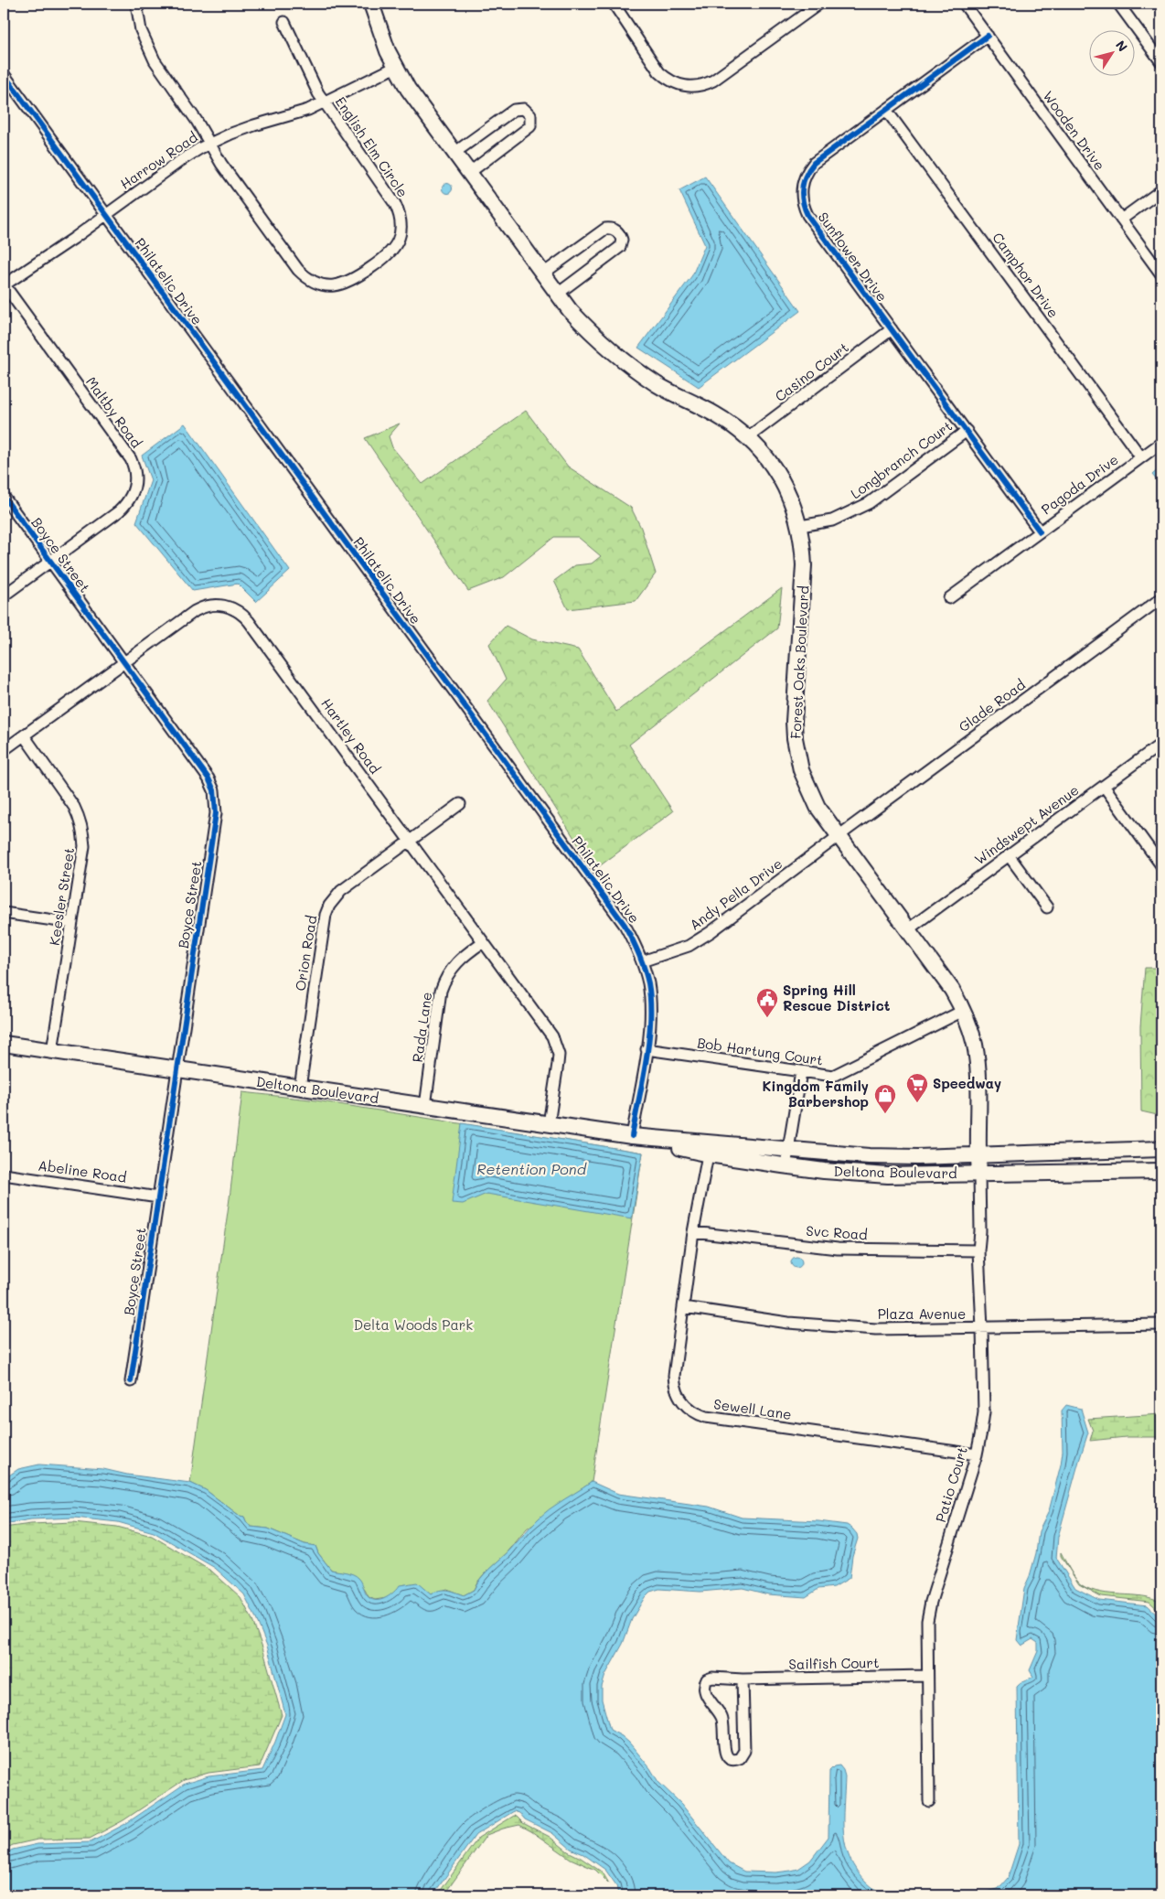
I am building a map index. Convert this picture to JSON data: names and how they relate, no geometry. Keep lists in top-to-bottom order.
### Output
{
  "streets": {
    "main road": ["Forest Oaks Boulevard", "Deltona Boulevard"],
    "street": [
      "Wooden Drive",
      "English Elm Circle",
      "Harrow Road",
      "Sunflower Drive",
      "Camphor Drive",
      "Philatelic Drive",
      "Casino Court",
      "Maltby Road",
      "Longbranch Court",
      "Pagoda Drive",
      "Boyce Street",
      "Glade Road",
      "Hartley Road",
      "Windswept Avenue",
      "Andy Pella Drive",
      "Keesler Street",
      "Orion Road",
      "Rada Lane",
      "Bob Hartung Court",
      "Abeline Road",
      "Svc Road",
      "Plaza Avenue",
      "Sewell Lane",
      "Patio Court",
      "Sailfish Court"
    ]
  },
  "crossings": [
    ["Wooden Drive", "Sunflower Drive"],
    ["English Elm Circle", "Harrow Road"],
    ["Harrow Road", "Philatelic Drive"],
    ["Harrow Road", "Maltby Road"],
    ["Harrow Road", "Forest Oaks Boulevard"],
    ["Sunflower Drive", "Camphor Drive"],
    ["Sunflower Drive", "Casino Court"],
    ["Sunflower Drive", "Longbranch Court"],
    ["Sunflower Drive", "Pagoda Drive"],
    ["Camphor Drive", "Pagoda Drive"],
    ["Philatelic Drive", "Andy Pella Drive"],
    ["Philatelic Drive", "Bob Hartung Court"],
    ["Philatelic Drive", "Deltona Boulevard"],
    ["Casino Court", "Forest Oaks Boulevard"],
    ["Maltby Road", "Boyce Street"],
    ["Longbranch Court", "Forest Oaks Boulevard"],
    ["Boyce Street", "Hartley Road"],
    ["Boyce Street", "Deltona Boulevard"],
    ["Boyce Street", "Abeline Road"],
    ["Forest Oaks Boulevard", "Glade Road"],
    ["Forest Oaks Boulevard", "Windswept Avenue"],
    ["Forest Oaks Boulevard", "Andy Pella Drive"],
    ["Forest Oaks Boulevard", "Bob Hartung Court"],
    ["Forest Oaks Boulevard", "Deltona Boulevard"],
    ["Forest Oaks Boulevard", "Patio Court"],
    ["Glade Road", "Andy Pella Drive"],
    ["Hartley Road", "Keesler Street"],
    ["Hartley Road", "Orion Road"],
    ["Hartley Road", "Rada Lane"],
    ["Hartley Road", "Deltona Boulevard"],
    ["Keesler Street", "Deltona Boulevard"],
    ["Orion Road", "Deltona Boulevard"],
    ["Rada Lane", "Deltona Boulevard"],
    ["Deltona Boulevard", "Sewell Lane"],
    ["Deltona Boulevard", "Patio Court"],
    ["Svc Road", "Sewell Lane"],
    ["Svc Road", "Patio Court"],
    ["Plaza Avenue", "Sewell Lane"],
    ["Plaza Avenue", "Patio Court"],
    ["Sewell Lane", "Patio Court"],
    ["Patio Court", "Sailfish Court"]
  ],
  "water": ["Retention Pond"],
  "parks": ["Delta Woods Park"],
  "places": {
    "public building": ["Spring Hill Rescue District"],
    "supermarket": ["Speedway"],
    "shop": ["Kingdom Family Barbershop"]
  },
  "north": "top right"
}
